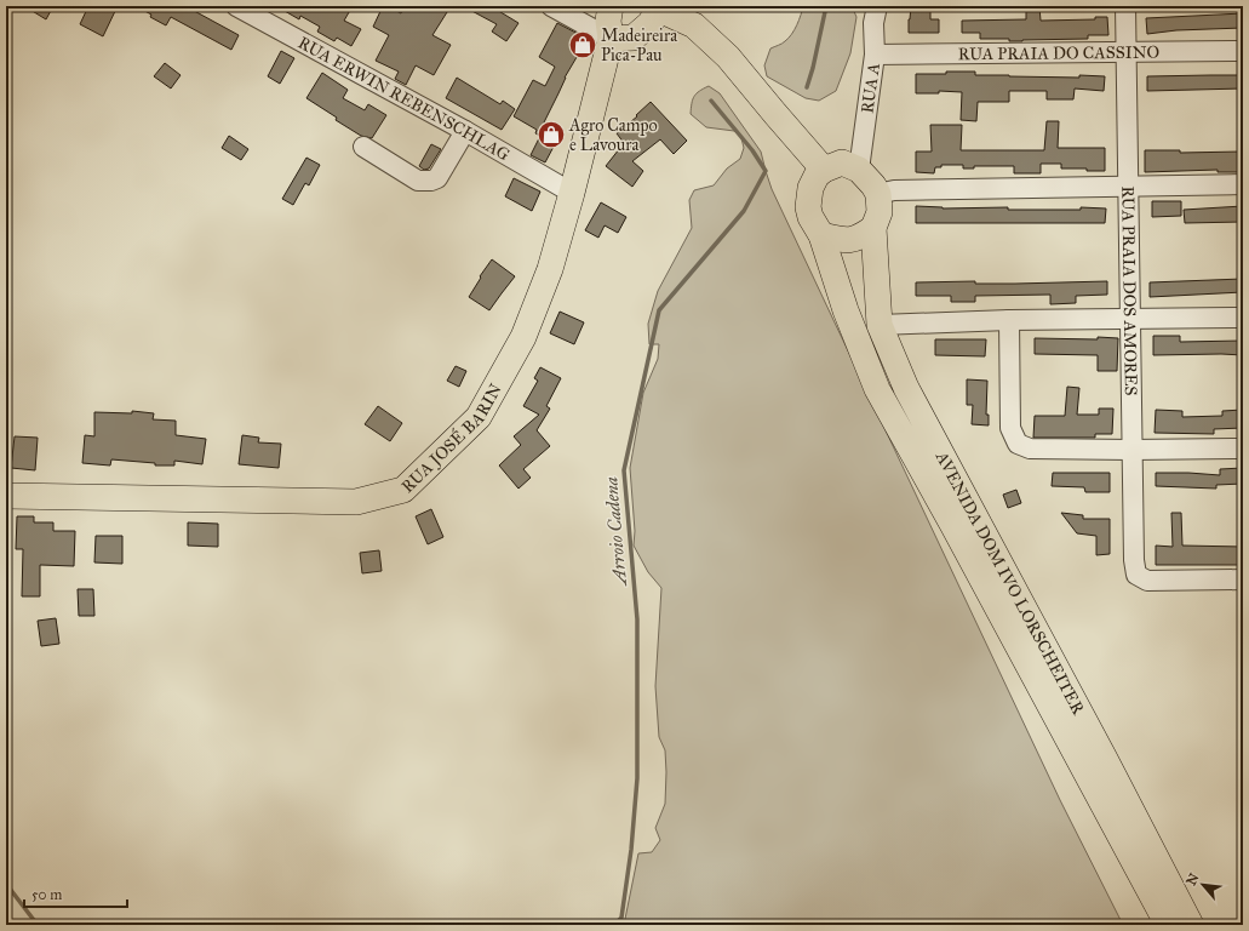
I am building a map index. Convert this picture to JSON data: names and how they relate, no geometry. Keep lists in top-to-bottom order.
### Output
{
  "streets": {
    "main road": ["RUA JOSÉ BARIN", "AVENIDA DOM IVO LORSCHEITER"],
    "street": [
      "RUA PRAIA DO CASSINO",
      "RUA A",
      "RUA ERWIN REBENSCHLAG",
      "RUA PRAIA DOS AMORES"
    ]
  },
  "crossings": [
    ["RUA PRAIA DO CASSINO", "RUA A"],
    ["RUA PRAIA DO CASSINO", "RUA PRAIA DOS AMORES"],
    ["RUA A", "AVENIDA DOM IVO LORSCHEITER"],
    ["RUA ERWIN REBENSCHLAG", "RUA JOSÉ BARIN"]
  ],
  "water": ["Arroio Cadena"],
  "places": {
    "shop": ["Madeireira Pica-Pau", "Agro Campo e Lavoura"]
  },
  "scale_bar": "50 m",
  "north": "top left"
}
